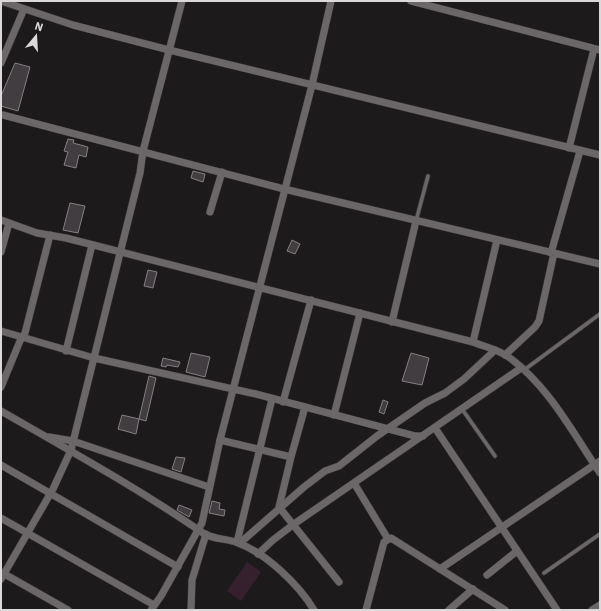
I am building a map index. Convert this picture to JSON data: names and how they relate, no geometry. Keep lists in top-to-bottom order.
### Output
{
  "north": "top"
}
